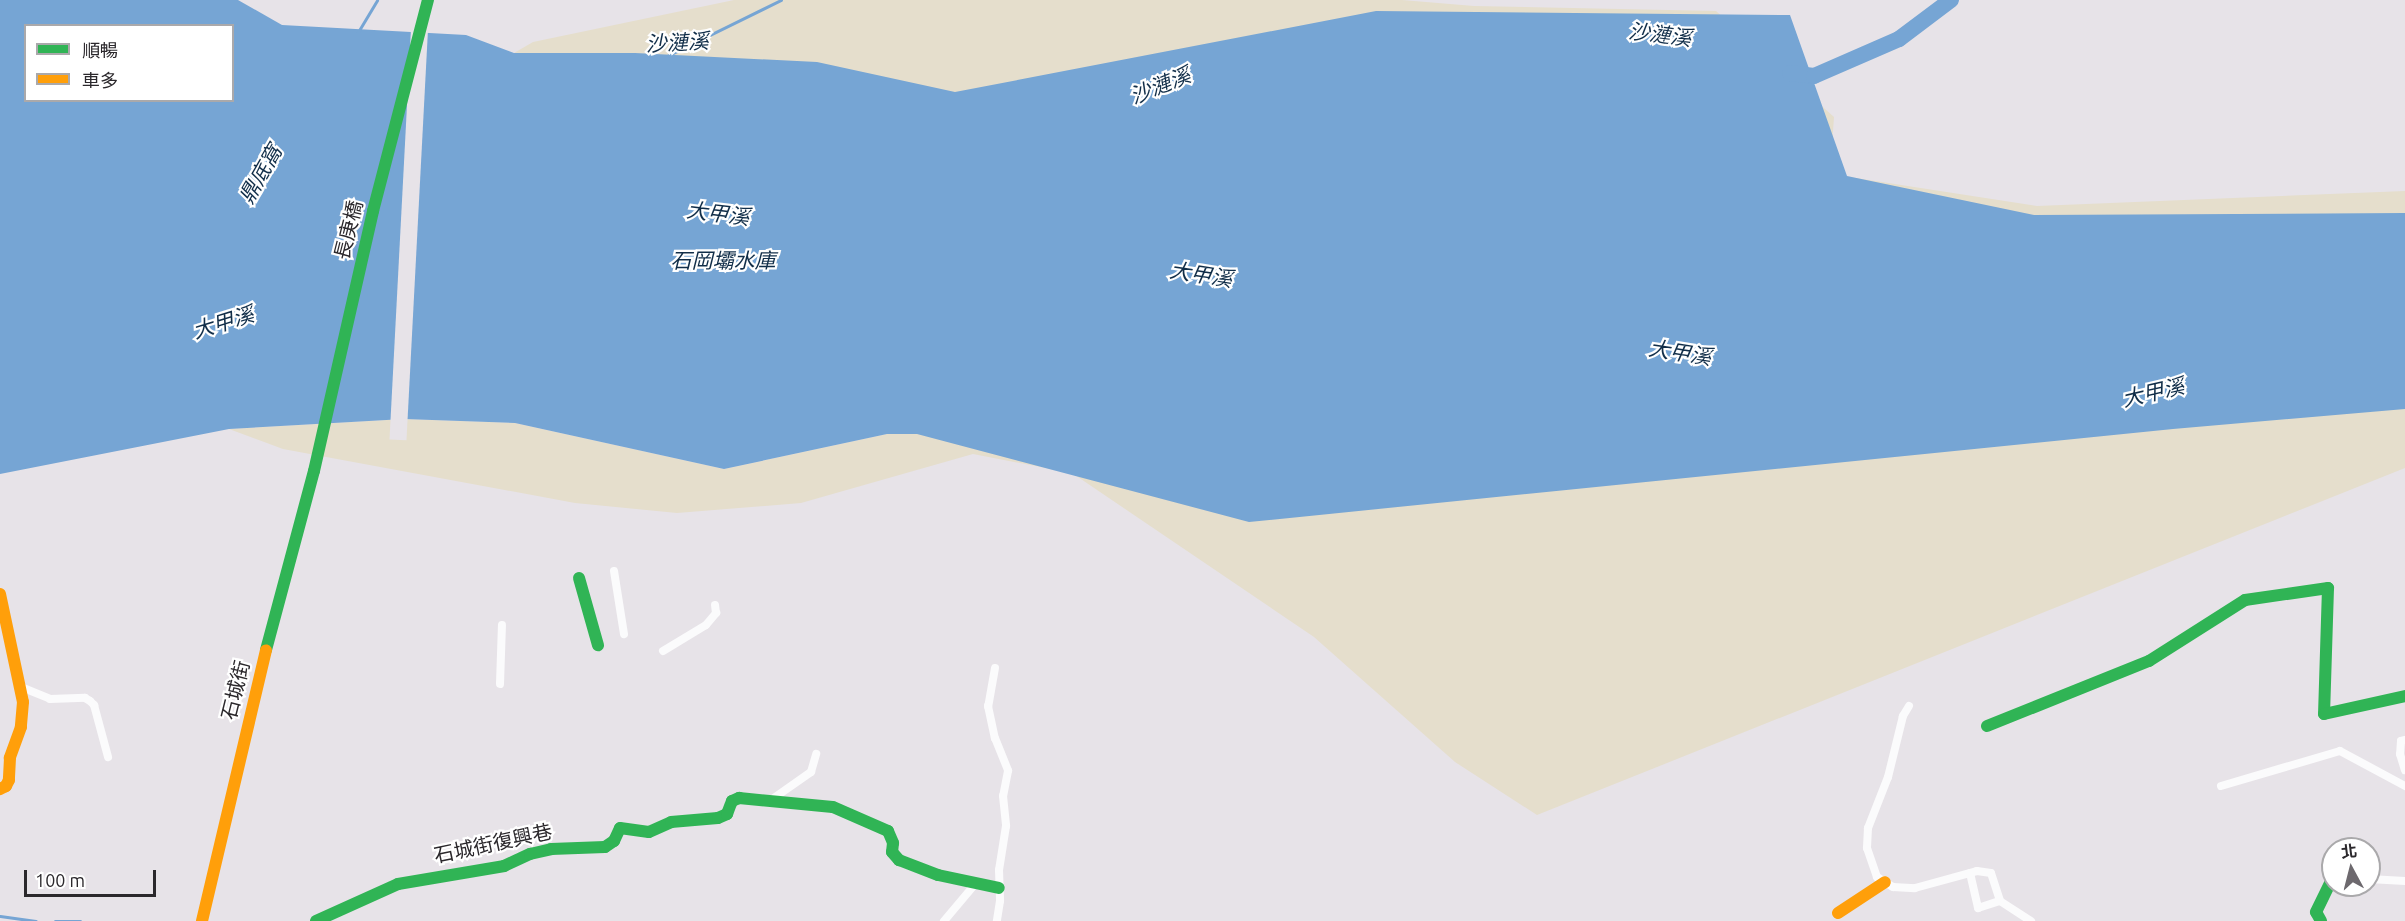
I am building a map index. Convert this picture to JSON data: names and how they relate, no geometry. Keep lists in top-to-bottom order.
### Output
{
  "streets": {
    "street": ["長庚橋", "石城街", "石城街復興巷"]
  },
  "crossings": [
    ["長庚橋", "石城街"]
  ],
  "water": [
    "沙漣溪",
    "鼎底窩",
    "大甲溪",
    "石岡壩水庫"
  ],
  "legend": ["順暢", "車多"],
  "scale_bar": "100 m",
  "north": "top"
}
